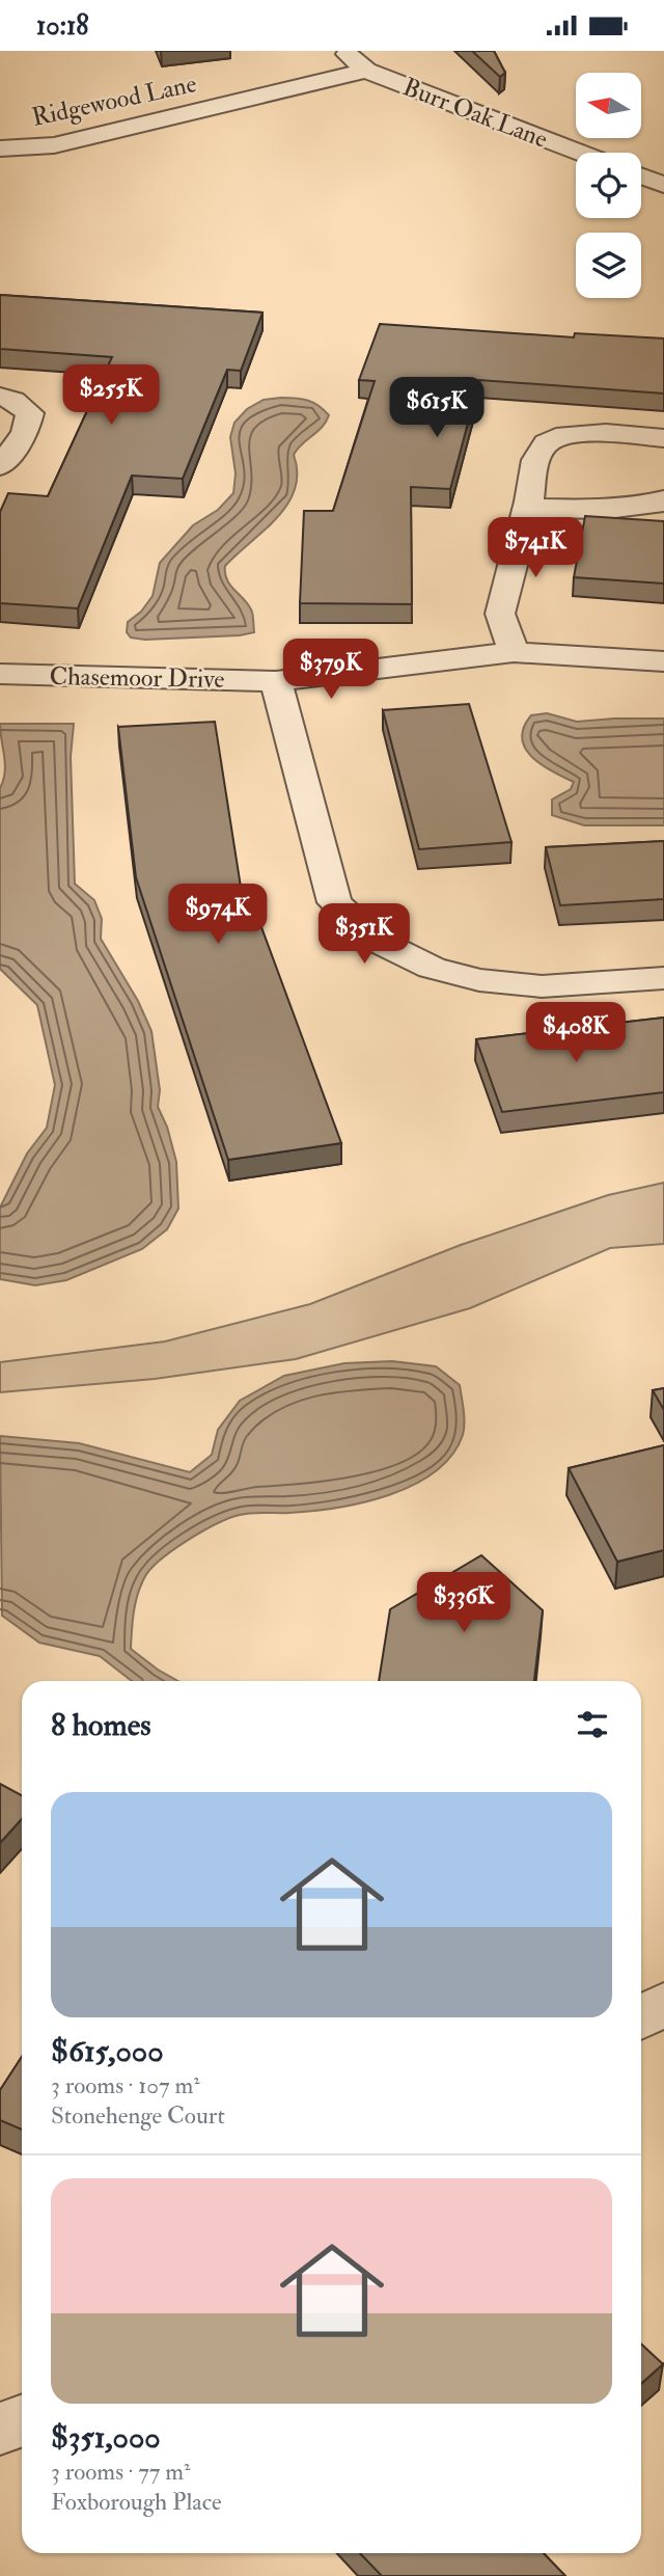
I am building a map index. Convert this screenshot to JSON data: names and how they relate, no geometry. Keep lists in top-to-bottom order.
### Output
{
  "streets": {
    "street": ["Ridgewood Lane", "Burr Oak Lane", "Chasemoor Drive"]
  },
  "crossings": [
    ["Ridgewood Lane", "Burr Oak Lane"]
  ],
  "north": "left",
  "page": {
    "status": "10:18",
    "price": [
      "$255K",
      "$615K",
      "$741K",
      "$379K",
      "$974K",
      "$351K",
      "$408K",
      "$336K"
    ],
    "heading": "8 homes",
    "list": [
      {
        "name": "$615,000",
        "note": "3 rooms · 107 m² · Stonehenge Court"
      },
      {
        "name": "$351,000",
        "note": "3 rooms · 77 m² · Foxborough Place"
      }
    ]
  }
}
